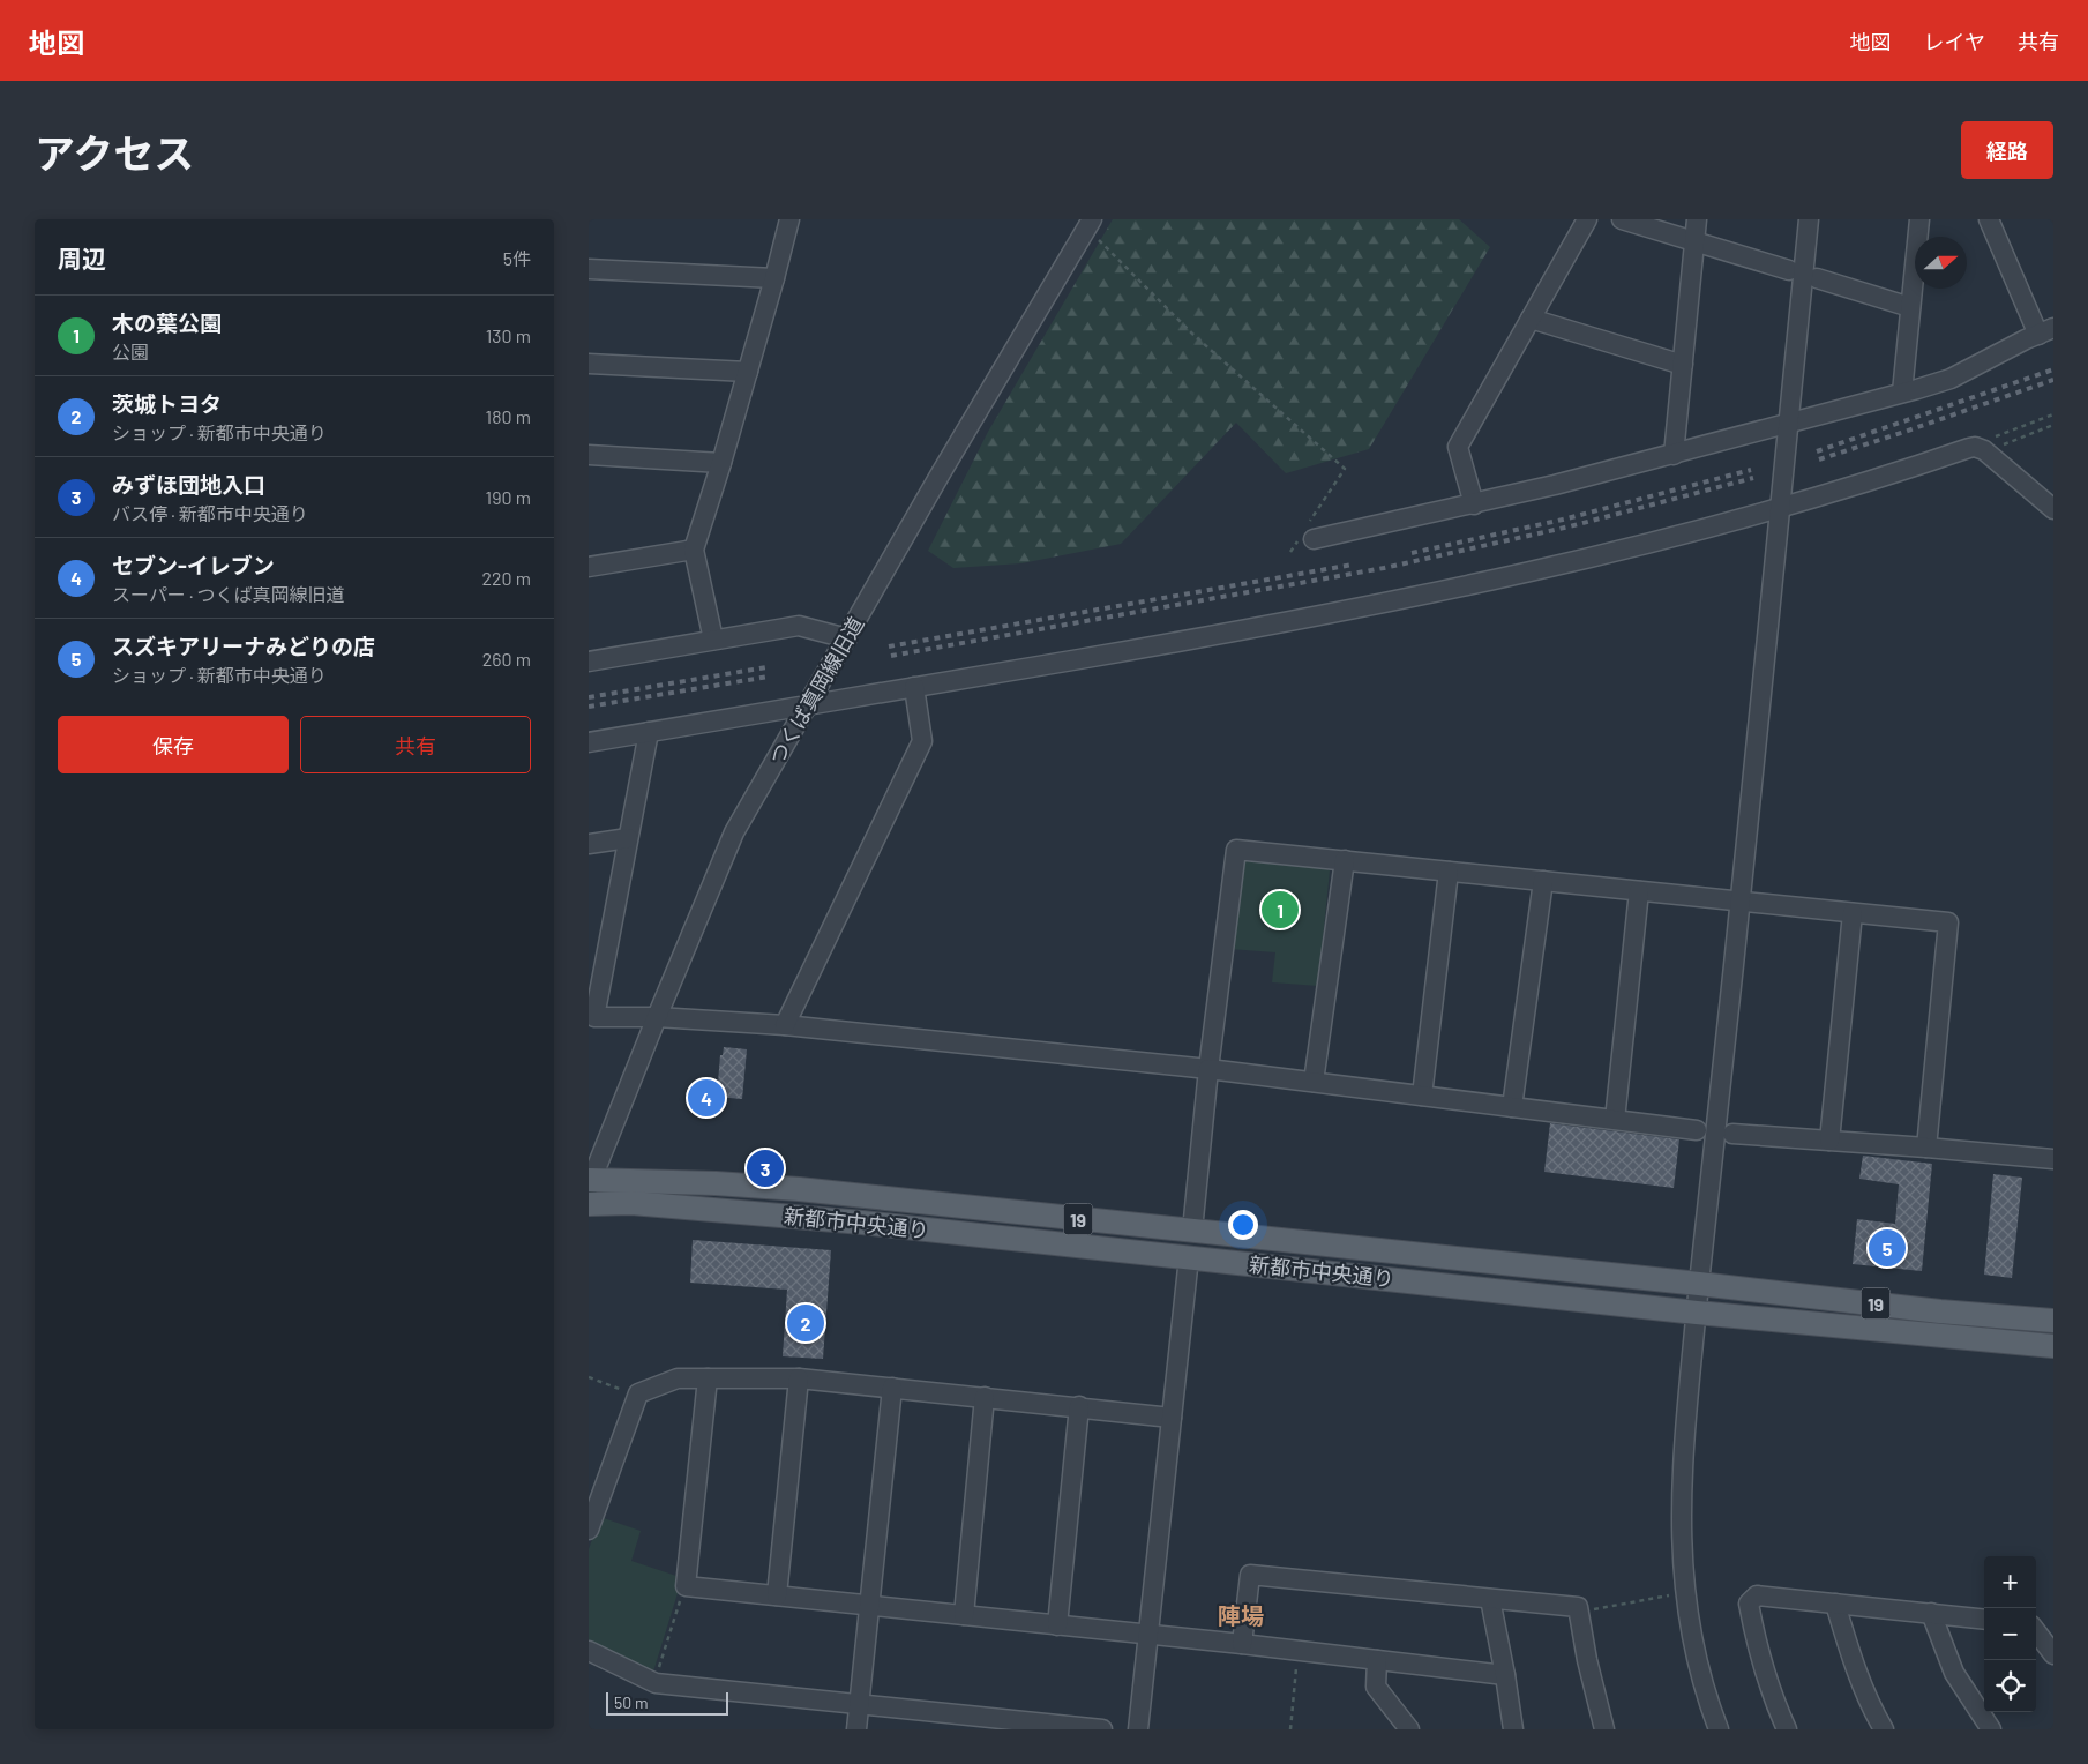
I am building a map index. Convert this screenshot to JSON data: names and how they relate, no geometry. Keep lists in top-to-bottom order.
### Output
{
  "streets": {
    "main road": ["19", "新都市中央通り"],
    "street": ["つくば真岡線旧道"]
  },
  "crossings": [
    ["つくば真岡線旧道", "新都市中央通り"]
  ],
  "districts": ["陣場"],
  "scale_bar": "50 m",
  "north": "right",
  "page": {
    "header": "地図",
    "nav": ["地図", "レイヤ", "共有"],
    "title": "アクセス",
    "buttons": [
      "経路",
      ["保存", "共有"]
    ],
    "heading": ["周辺", "5件"],
    "list": [
      {
        "mark": "1",
        "name": "木の葉公園",
        "note": "公園",
        "value": "130 m"
      },
      {
        "mark": "2",
        "name": "茨城トヨタ",
        "note": "ショップ · 新都市中央通り",
        "value": "180 m"
      },
      {
        "mark": "3",
        "name": "みずほ団地入口",
        "note": "バス停 · 新都市中央通り",
        "value": "190 m"
      },
      {
        "mark": "4",
        "name": "セブン-イレブン",
        "note": "スーパー · つくば真岡線旧道",
        "value": "220 m"
      },
      {
        "mark": "5",
        "name": "スズキアリーナみどりの店",
        "note": "ショップ · 新都市中央通り",
        "value": "260 m"
      }
    ],
    "pins": [
      "1",
      "4",
      "3",
      "5",
      "2"
    ],
    "map_buttons": ["+", "−"],
    "scale": "50 m"
  }
}
